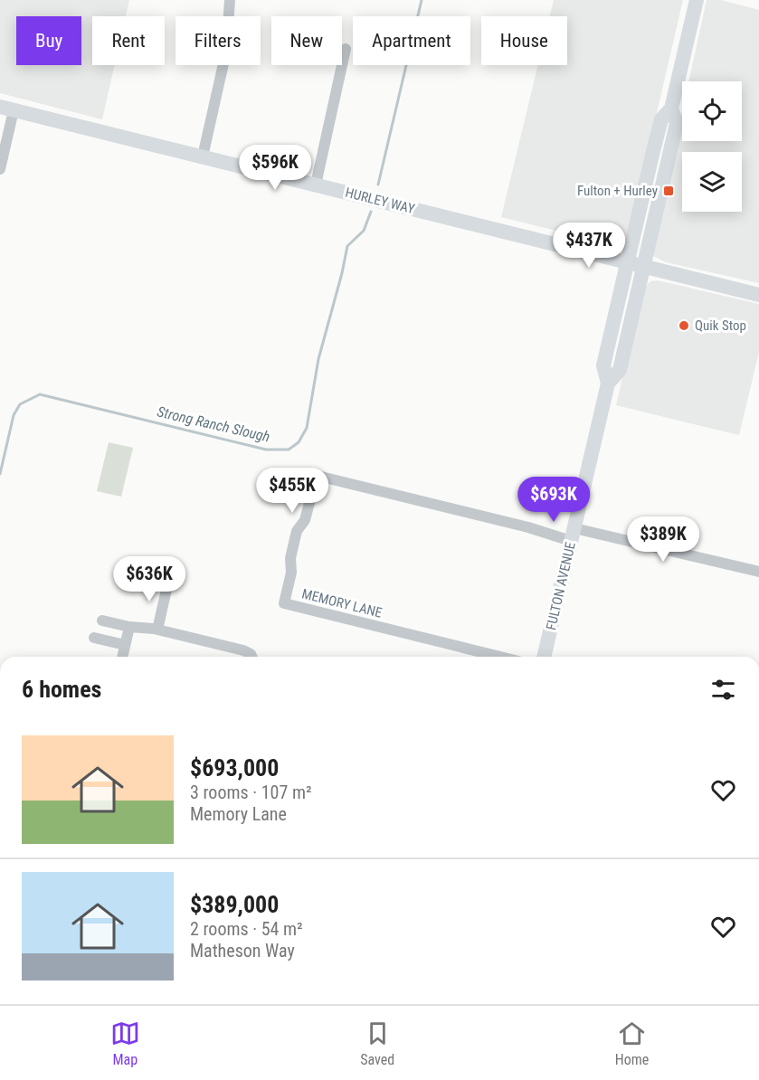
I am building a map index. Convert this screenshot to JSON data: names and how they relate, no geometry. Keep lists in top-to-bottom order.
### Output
{
  "streets": {
    "main road": ["HURLEY WAY", "FULTON AVENUE"],
    "street": ["MEMORY LANE"]
  },
  "crossings": [
    ["HURLEY WAY", "FULTON AVENUE"],
    ["FULTON AVENUE", "MEMORY LANE"]
  ],
  "water": ["Strong Ranch Slough"],
  "places": {
    "transit": ["Fulton + Hurley"],
    "other": ["Quik Stop"]
  },
  "page": {
    "chip": [
      "Buy",
      "Rent",
      "Filters",
      "New",
      "Apartment",
      "House"
    ],
    "price": [
      "$596K",
      "$437K",
      "$455K",
      "$693K",
      "$389K",
      "$636K"
    ],
    "heading": "6 homes",
    "list": [
      {
        "name": "$693,000",
        "note": "3 rooms · 107 m² · Memory Lane"
      },
      {
        "name": "$389,000",
        "note": "2 rooms · 54 m² · Matheson Way"
      }
    ],
    "tabs": ["Map", "Saved", "Home"]
  }
}
